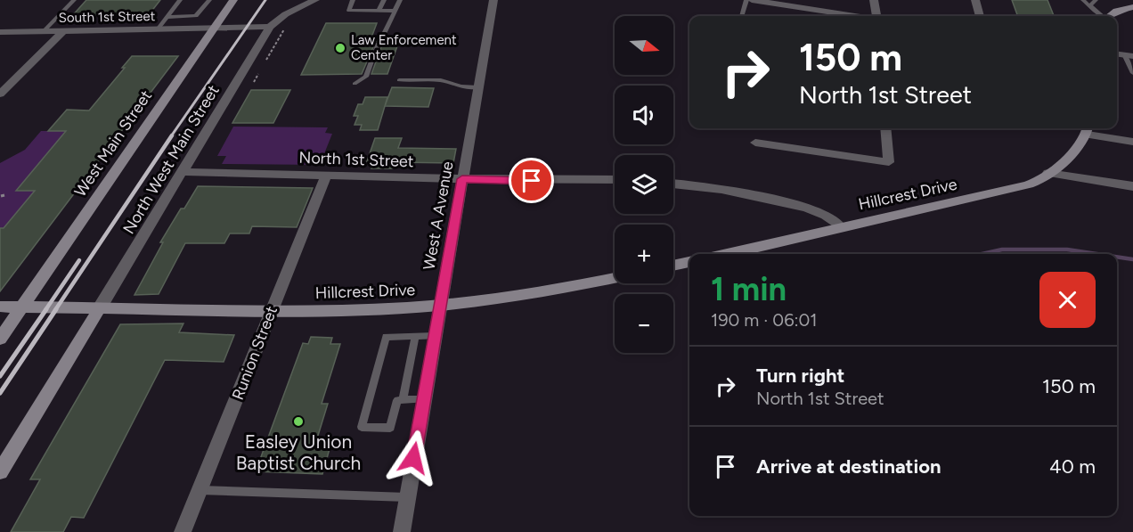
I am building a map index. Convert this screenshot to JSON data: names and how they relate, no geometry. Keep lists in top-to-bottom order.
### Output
{
  "streets": {
    "street": [
      "South 1st Street",
      "West Main Street",
      "North West Main Street",
      "North 1st Street",
      "Hillcrest Drive",
      "West A Avenue",
      "Runion Street"
    ]
  },
  "crossings": [
    ["South 1st Street", "West Main Street"],
    ["South 1st Street", "North West Main Street"],
    ["West Main Street", "Hillcrest Drive"],
    ["North West Main Street", "North 1st Street"],
    ["North West Main Street", "Hillcrest Drive"],
    ["North 1st Street", "West A Avenue"],
    ["North 1st Street", "Runion Street"],
    ["Hillcrest Drive", "West A Avenue"],
    ["Hillcrest Drive", "Runion Street"]
  ],
  "places": ["Law Enforcement Center", "Easley Union Baptist Church"],
  "north": "right",
  "page": {
    "map_buttons": ["+", "−"],
    "turn": ["150 m", "North 1st Street"],
    "heading": ["1 min", "190 m · 06:01"],
    "list": [
      {
        "name": "Turn right",
        "note": "North 1st Street",
        "value": "150 m"
      },
      {
        "name": "Arrive at destination",
        "value": "40 m"
      }
    ]
  }
}
